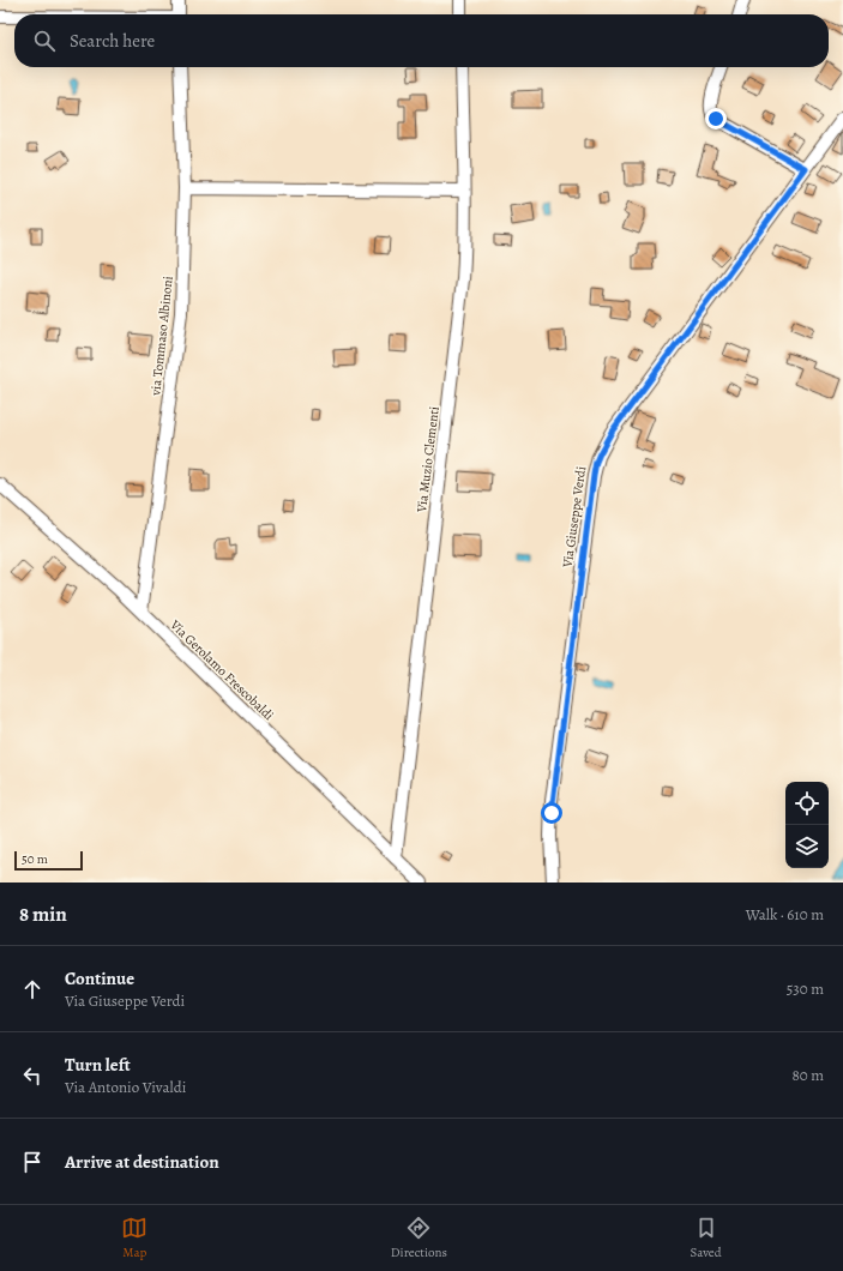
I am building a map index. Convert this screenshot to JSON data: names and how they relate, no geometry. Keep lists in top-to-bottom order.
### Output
{
  "streets": {
    "street": [
      "via Tommaso Albinoni",
      "Via Muzio Clementi",
      "Via Giuseppe Verdi",
      "Via Gerolamo Frescobaldi"
    ]
  },
  "crossings": [
    ["via Tommaso Albinoni", "Via Gerolamo Frescobaldi"],
    ["Via Muzio Clementi", "Via Gerolamo Frescobaldi"]
  ],
  "scale_bar": "50 m",
  "page": {
    "search": "Search here",
    "scale": "50 m",
    "heading": ["8 min", "Walk · 610 m"],
    "list": [
      ["Continue", "Via Giuseppe Verdi", "530 m"],
      ["Turn left", "Via Antonio Vivaldi", "80 m"],
      "Arrive at destination"
    ],
    "nav": ["Map", "Directions", "Saved"]
  }
}
